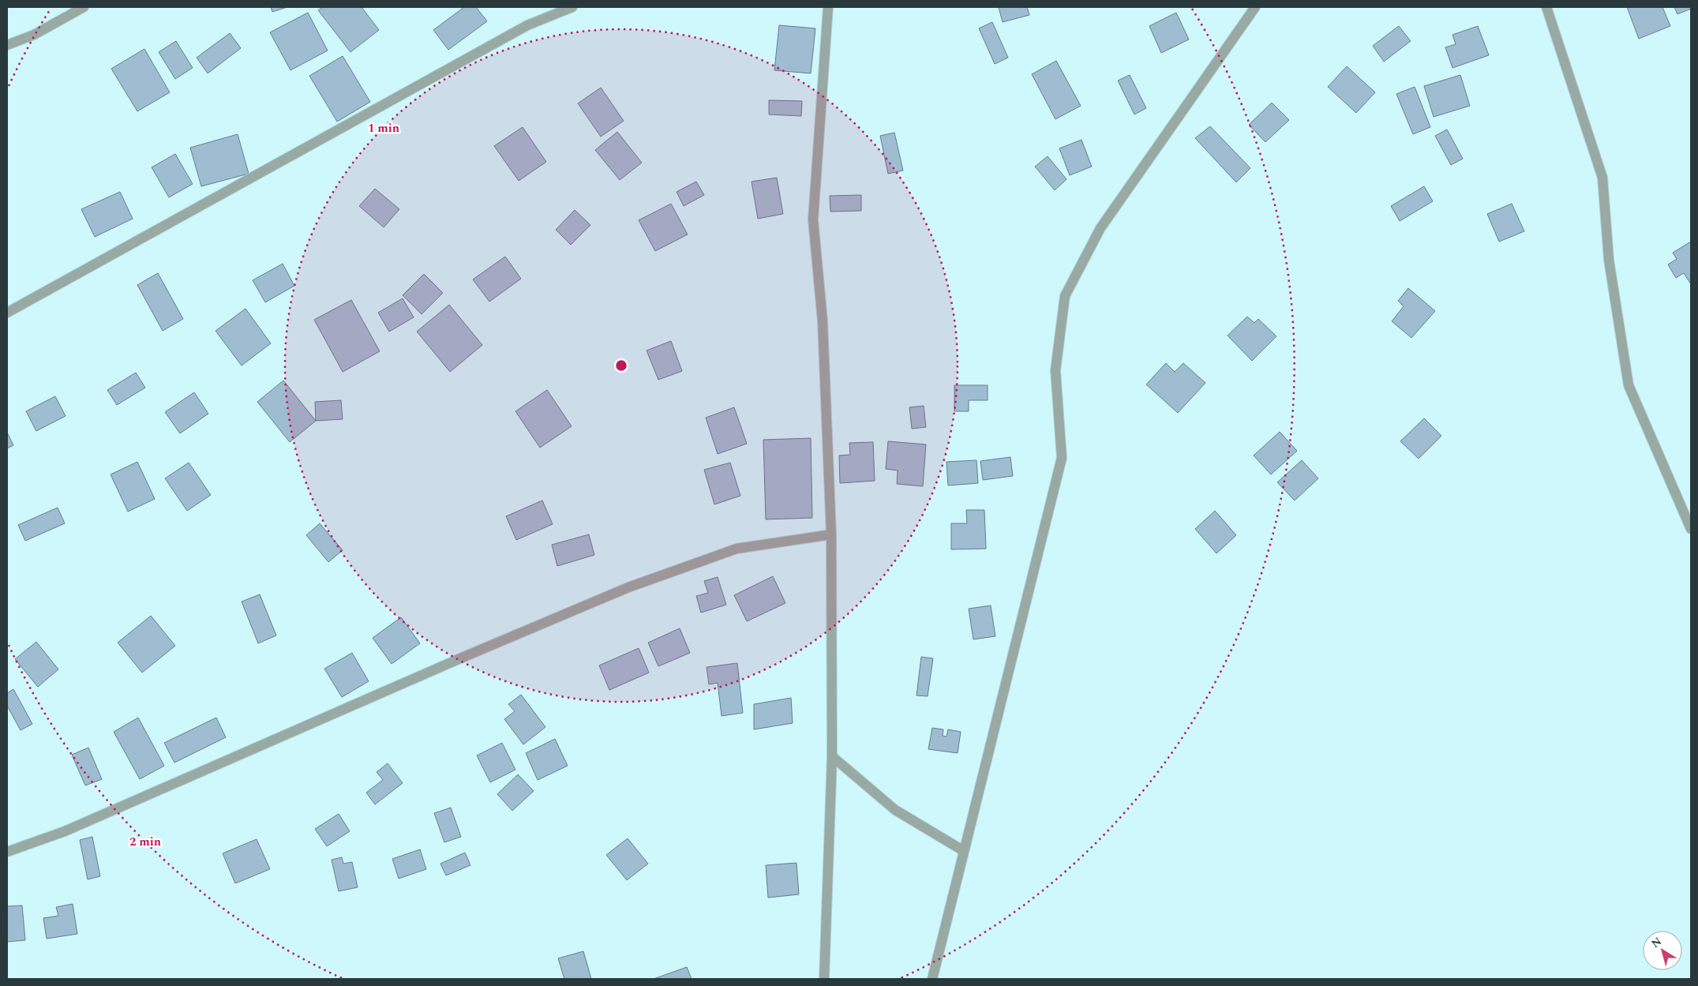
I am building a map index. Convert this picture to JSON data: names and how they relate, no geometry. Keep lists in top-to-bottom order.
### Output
{
  "north": "top left",
  "rings": ["1 min", "2 min"]
}
